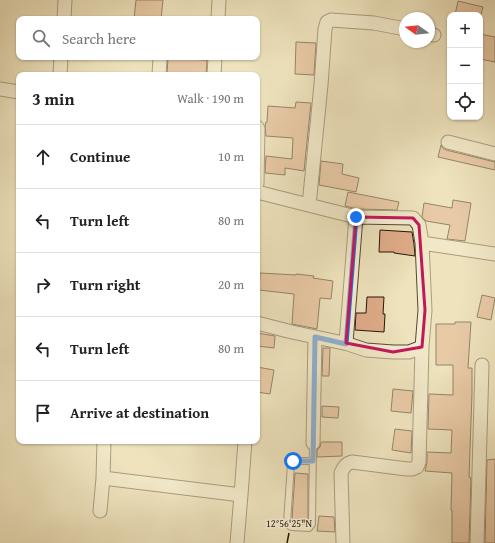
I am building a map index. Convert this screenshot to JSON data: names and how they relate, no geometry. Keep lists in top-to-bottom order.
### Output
{
  "north": "left",
  "page": {
    "map_buttons": ["+", "−"],
    "search": "Search here",
    "heading": ["3 min", "Walk · 190 m"],
    "list": [
      ["Continue", "10 m"],
      ["Turn left", "80 m"],
      ["Turn right", "20 m"],
      ["Turn left", "80 m"],
      "Arrive at destination"
    ]
  },
  "coordinates": ["12°56'25\"N"]
}
